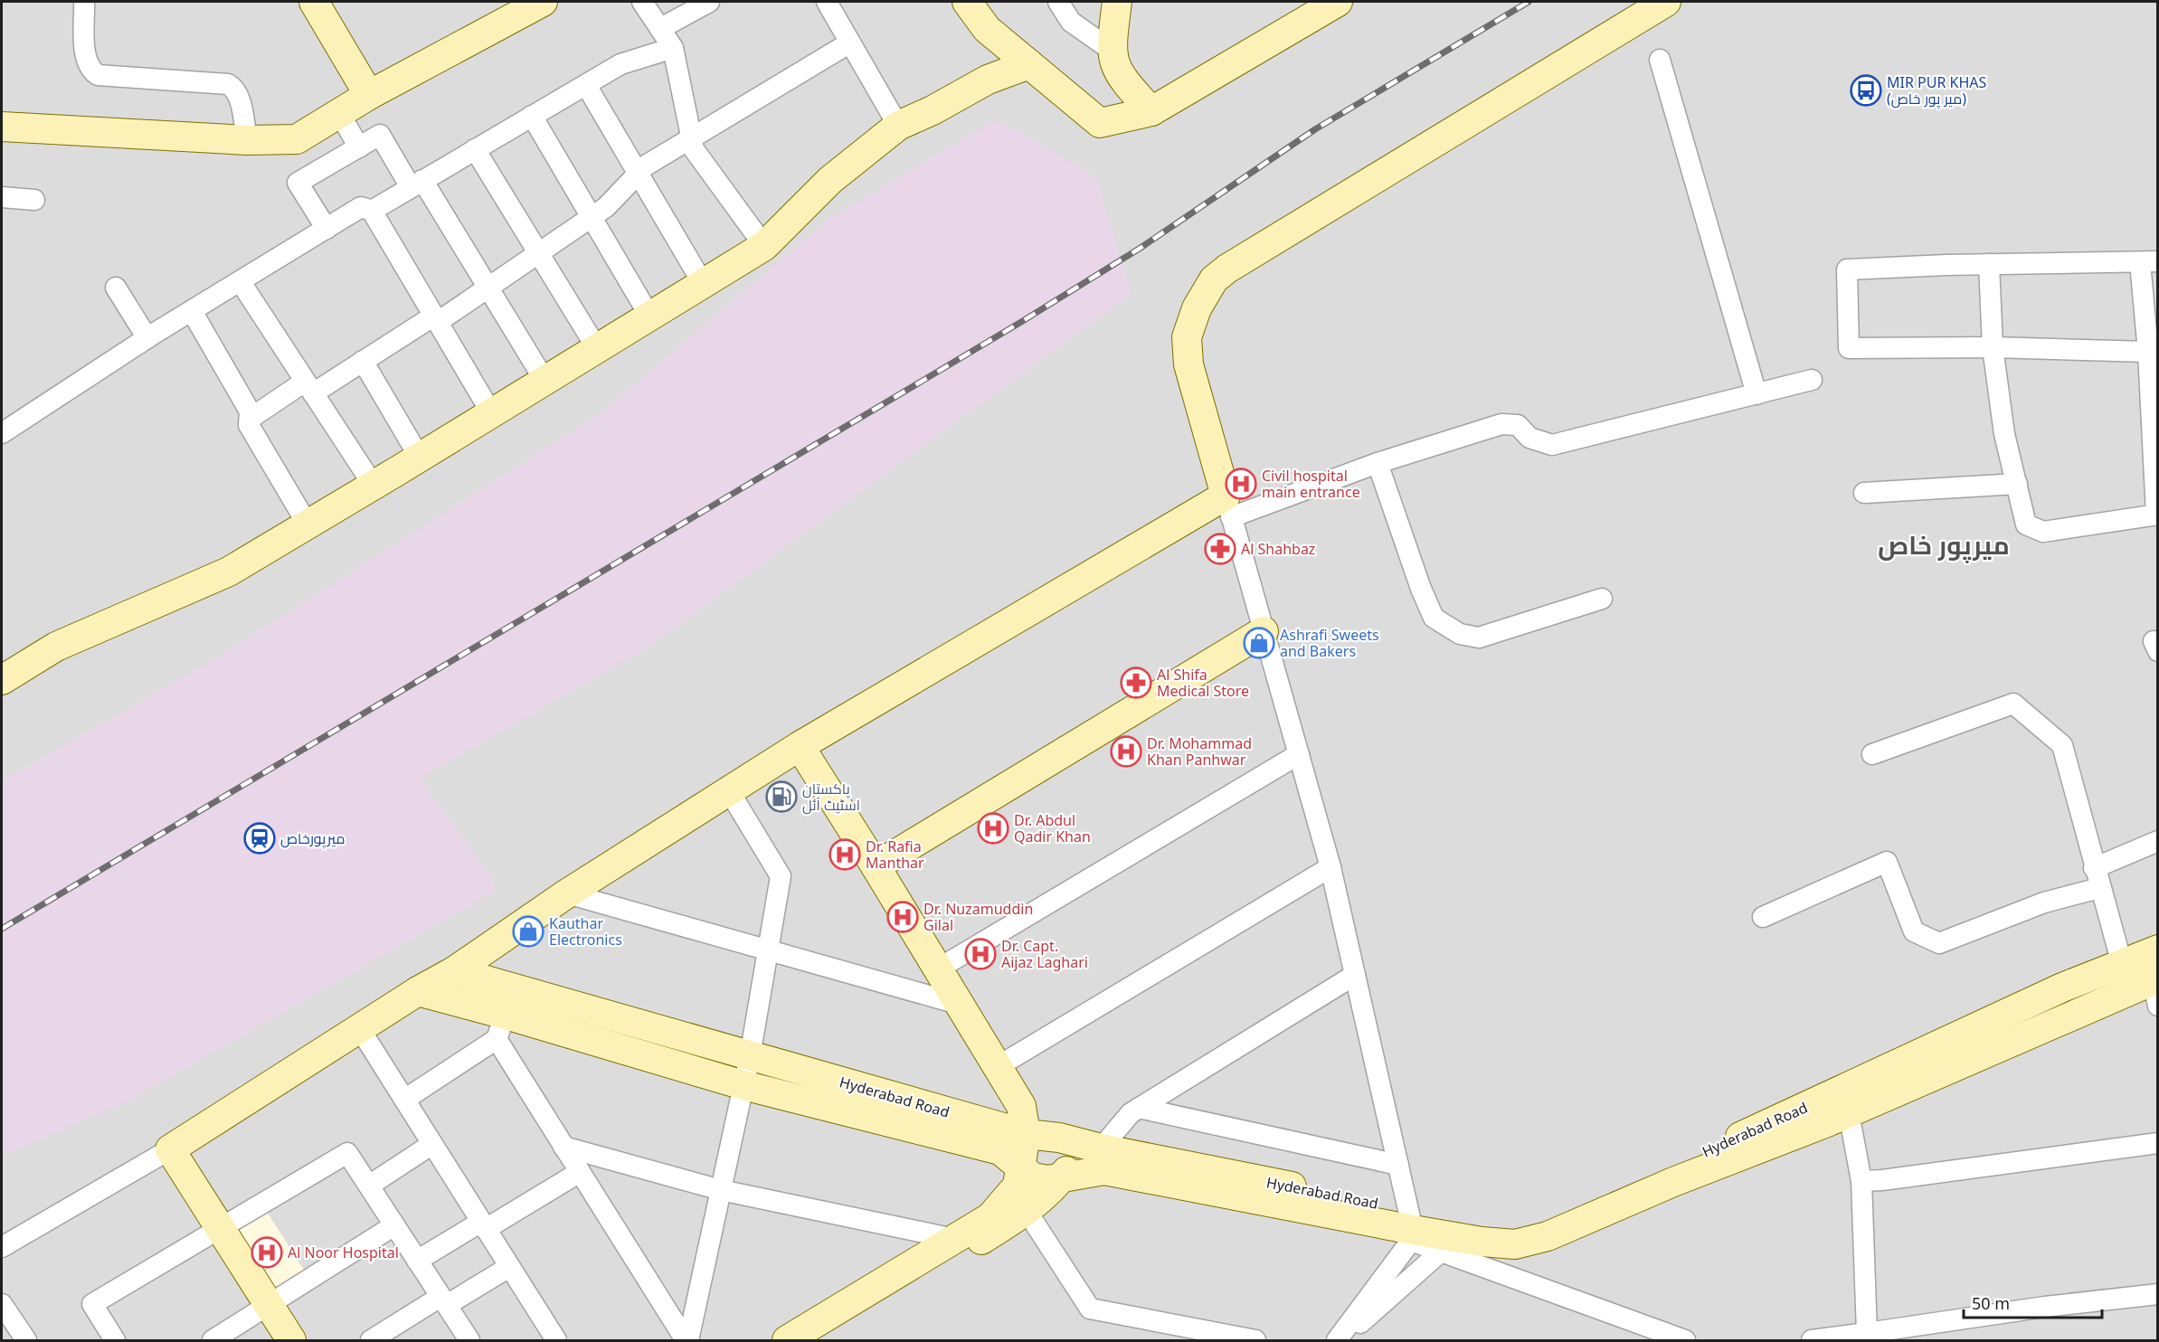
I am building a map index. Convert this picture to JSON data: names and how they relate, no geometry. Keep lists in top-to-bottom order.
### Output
{
  "streets": {
    "main road": ["Hyderabad Road"]
  },
  "districts": ["میرپور خاص"],
  "places": {
    "bus stop": ["MIR PUR KHAS (میر پور خاص)"],
    "hospital": [
      "Civil hospital main entrance",
      "Dr. Mohammad Khan Panhwar",
      "Dr. Abdul Qadir Khan",
      "Dr. Rafia Manthar",
      "Dr. Nuzamuddin Gilal",
      "Dr. Capt. Aijaz Laghari",
      "Al Noor Hospital"
    ],
    "pharmacy": ["Al Shahbaz", "Al Shifa Medical Store"],
    "shop": ["Ashrafi Sweets and Bakers", "Kauthar Electronics"],
    "fuel station": ["پاکستان اسٹیٹ آئل"],
    "station": ["ميرپورخاص"]
  },
  "scale_bar": "50 m"
}
